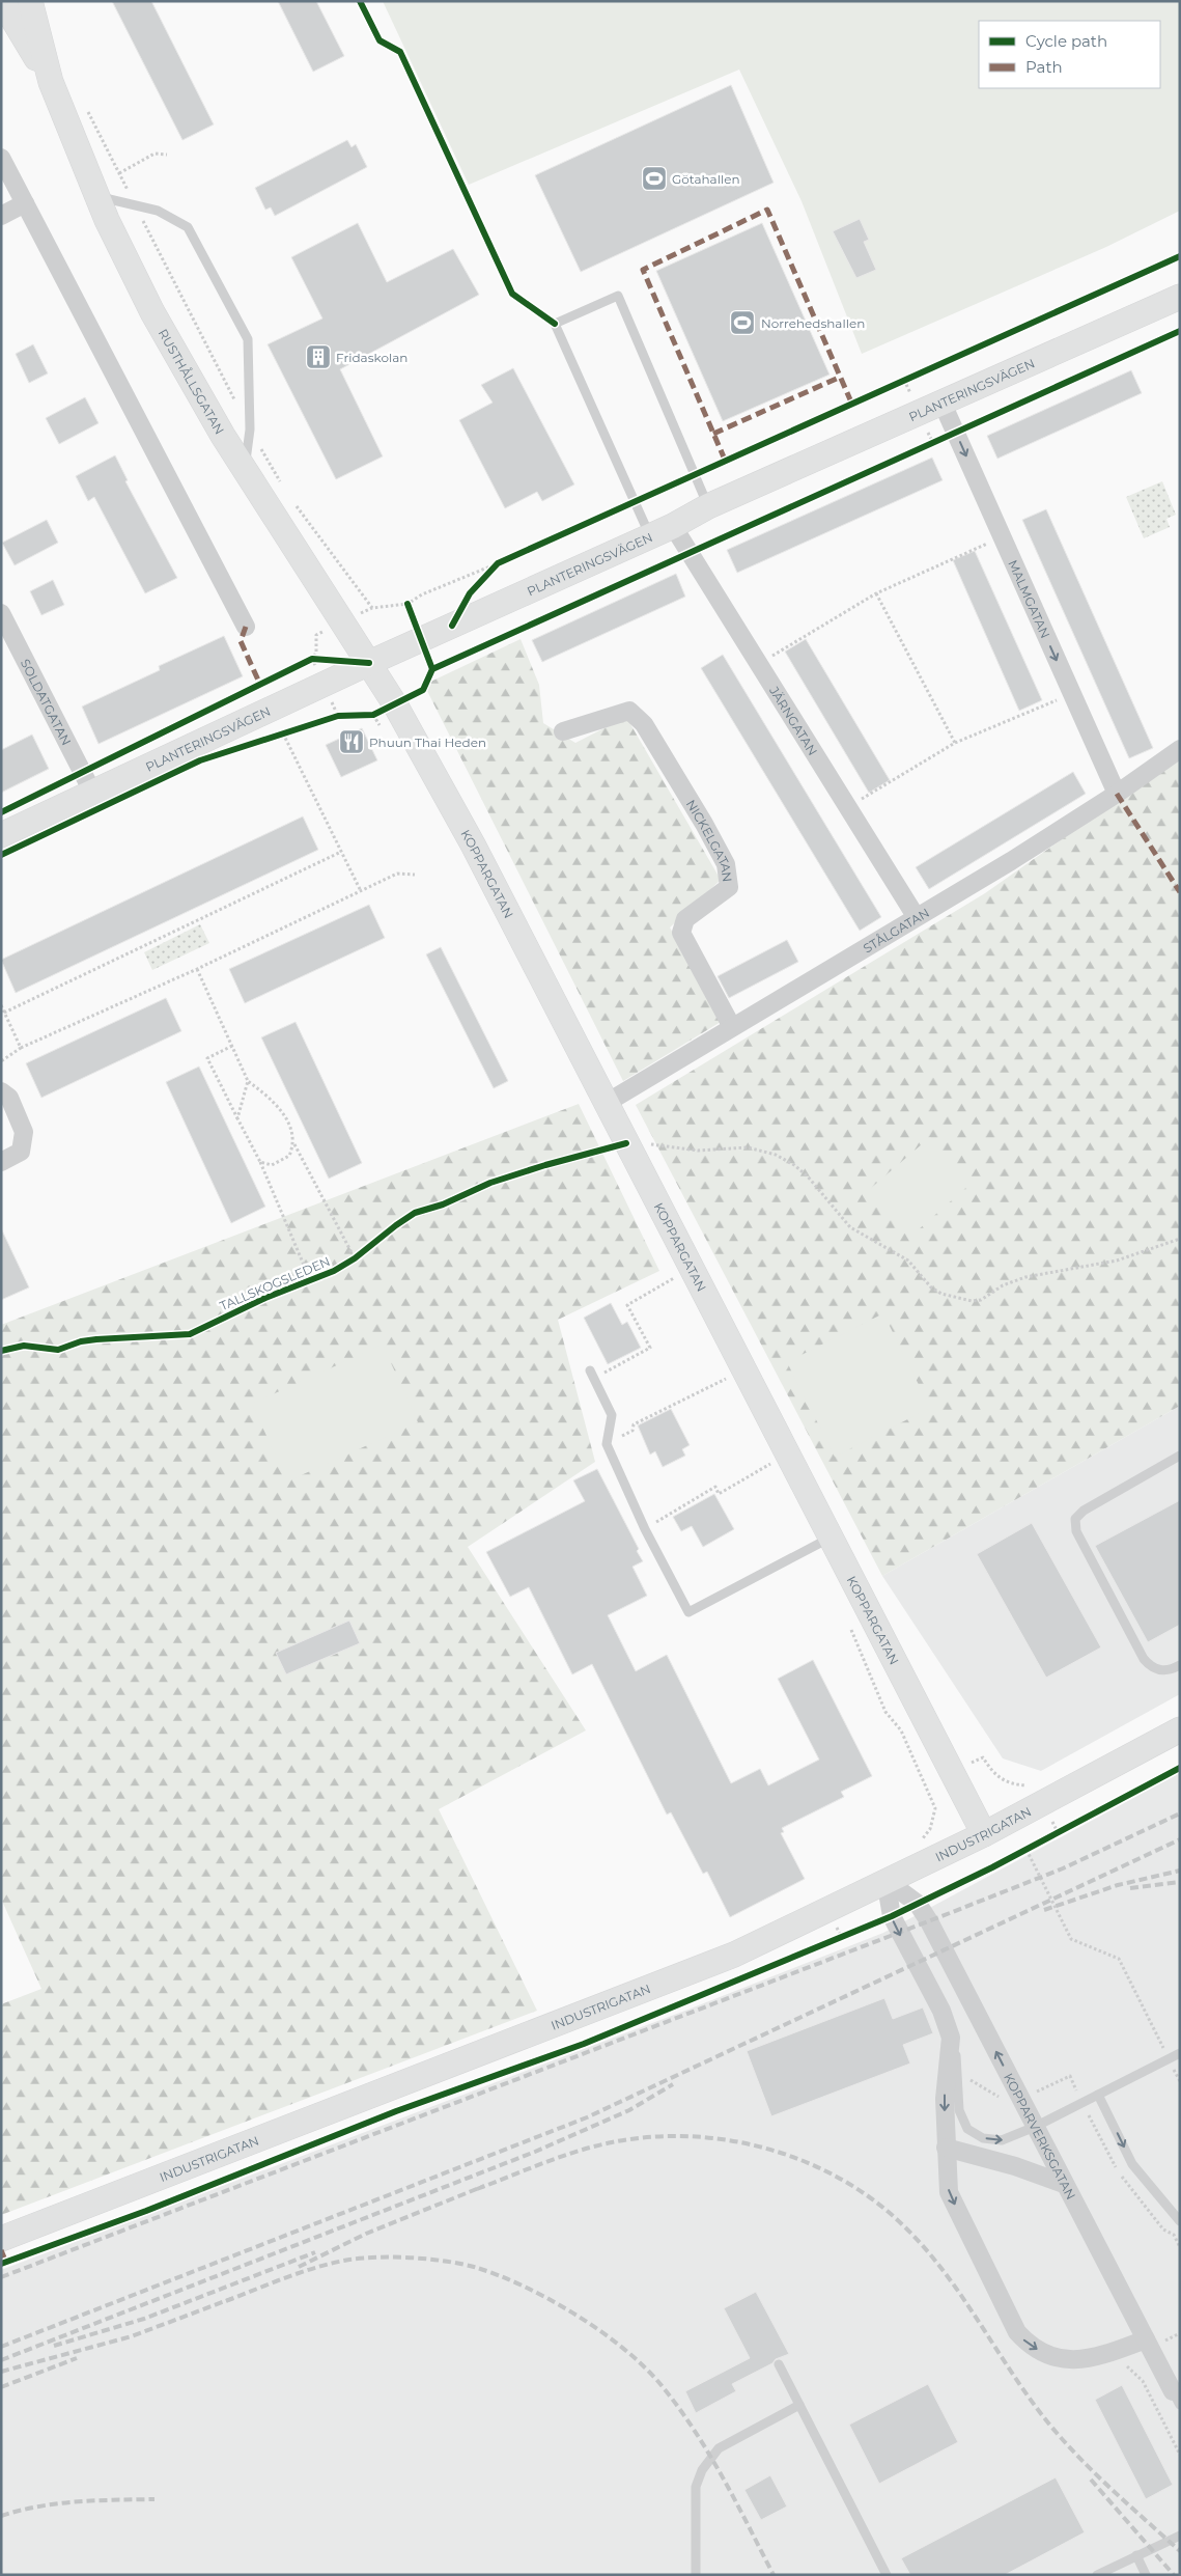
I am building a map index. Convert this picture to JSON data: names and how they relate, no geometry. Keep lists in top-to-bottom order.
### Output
{
  "streets": {
    "street": [
      "RUSTHÅLLSGATAN",
      "PLANTERINGSVÄGEN",
      "MALMGATAN",
      "SOLDATGATAN",
      "JÄRNGATAN",
      "NICKELGATAN",
      "KOPPARGATAN",
      "STÅLGATAN",
      "INDUSTRIGATAN",
      "KOPPARVERKSGATAN"
    ],
    "cycle path": ["TALLSKOGSLEDEN"]
  },
  "crossings": [
    ["RUSTHÅLLSGATAN", "PLANTERINGSVÄGEN"],
    ["RUSTHÅLLSGATAN", "KOPPARGATAN"],
    ["PLANTERINGSVÄGEN", "MALMGATAN"],
    ["PLANTERINGSVÄGEN", "SOLDATGATAN"],
    ["PLANTERINGSVÄGEN", "JÄRNGATAN"],
    ["PLANTERINGSVÄGEN", "KOPPARGATAN"],
    ["MALMGATAN", "STÅLGATAN"],
    ["JÄRNGATAN", "STÅLGATAN"],
    ["NICKELGATAN", "STÅLGATAN"],
    ["KOPPARGATAN", "STÅLGATAN"],
    ["KOPPARGATAN", "INDUSTRIGATAN"],
    ["INDUSTRIGATAN", "KOPPARVERKSGATAN"]
  ],
  "one_way": ["MALMGATAN"],
  "places": {
    "sports": ["Götahallen", "Norrehedshallen"],
    "building": ["Fridaskolan"],
    "restaurant": ["Phuun Thai Heden"]
  },
  "legend": ["Cycle path", "Path"]
}
